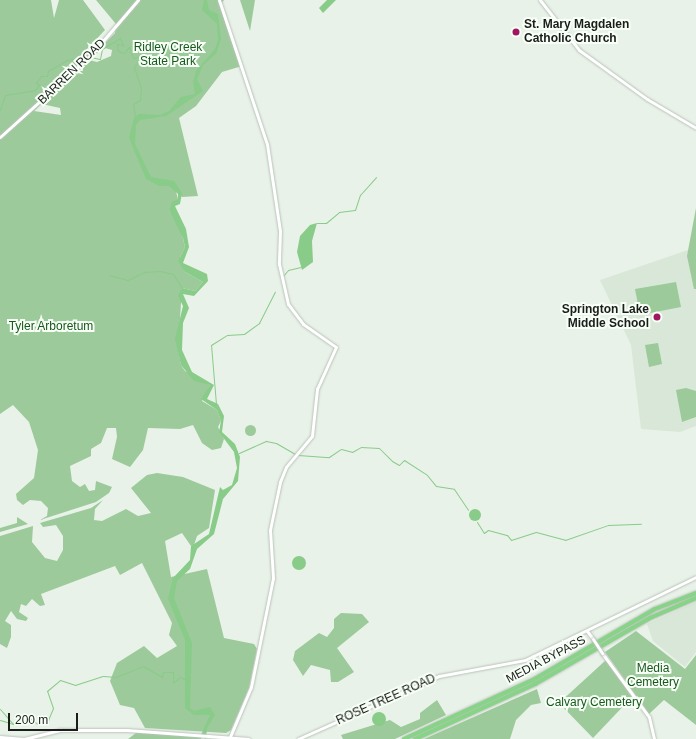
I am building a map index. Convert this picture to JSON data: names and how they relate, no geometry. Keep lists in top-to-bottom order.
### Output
{
  "streets": {
    "highway": ["MEDIA BYPASS"],
    "street": ["BARREN ROAD", "ROSE TREE ROAD"]
  },
  "parks": [
    "Ridley Creek State Park",
    "Tyler Arboretum",
    "Media Cemetery",
    "Calvary Cemetery"
  ],
  "places": ["St. Mary Magdalen Catholic Church", "Springton Lake Middle School"],
  "scale_bar": "200 m"
}
